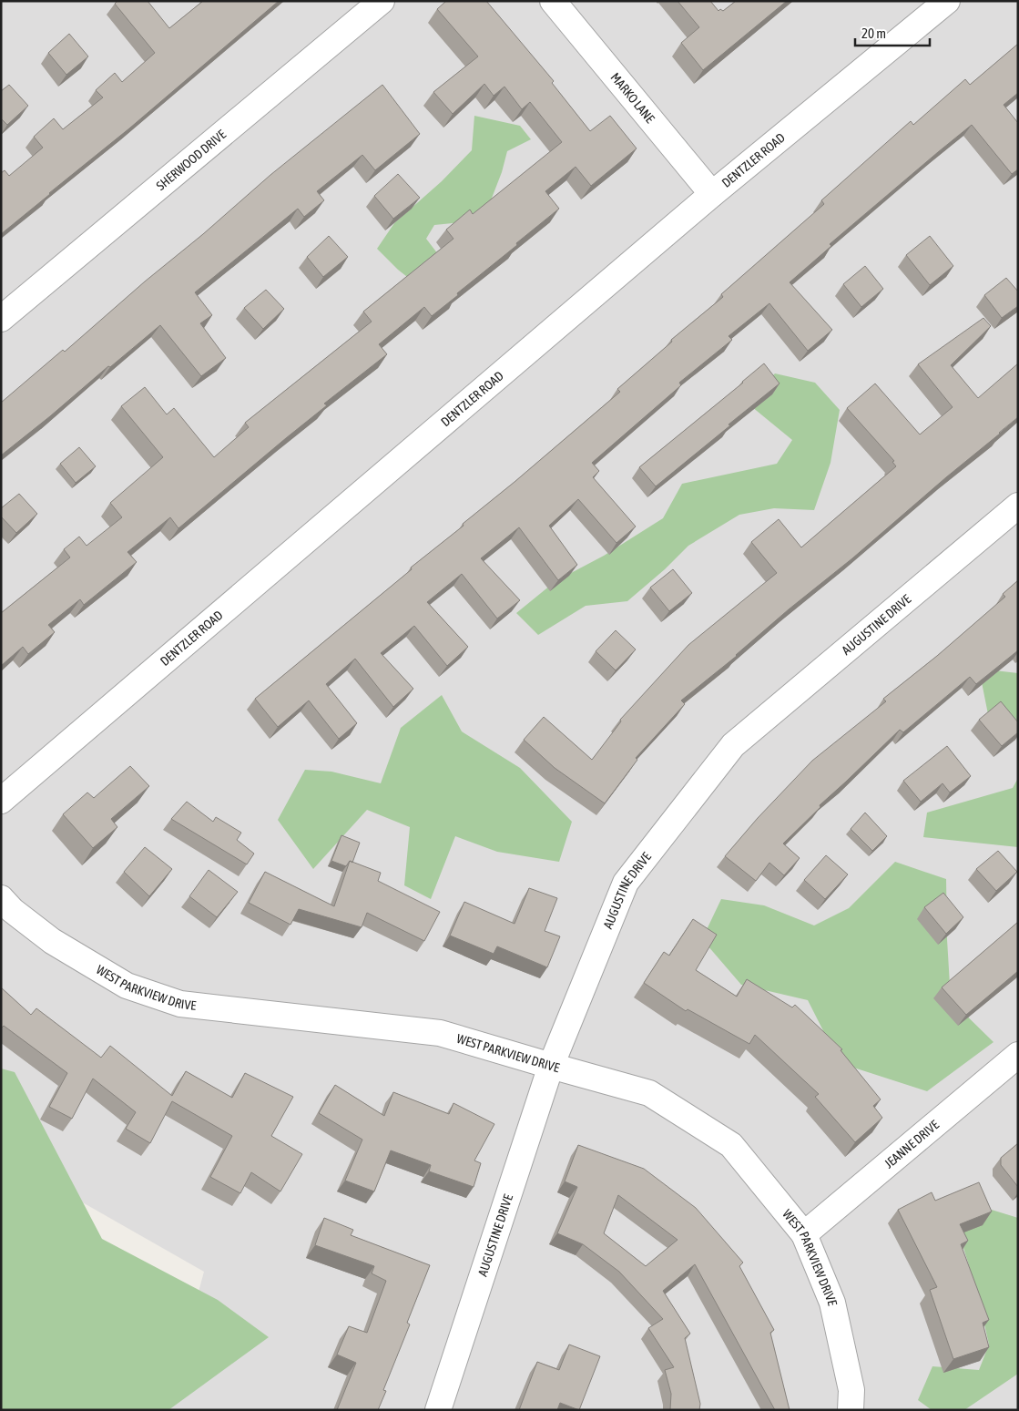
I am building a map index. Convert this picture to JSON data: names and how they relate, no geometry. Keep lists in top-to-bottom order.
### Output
{
  "streets": {
    "street": [
      "MARKO LANE",
      "SHERWOOD DRIVE",
      "DENTZLER ROAD",
      "AUGUSTINE DRIVE",
      "WEST PARKVIEW DRIVE",
      "JEANNE DRIVE"
    ]
  },
  "crossings": [
    ["MARKO LANE", "DENTZLER ROAD"],
    ["AUGUSTINE DRIVE", "WEST PARKVIEW DRIVE"],
    ["WEST PARKVIEW DRIVE", "JEANNE DRIVE"]
  ],
  "scale_bar": "20 m"
}
